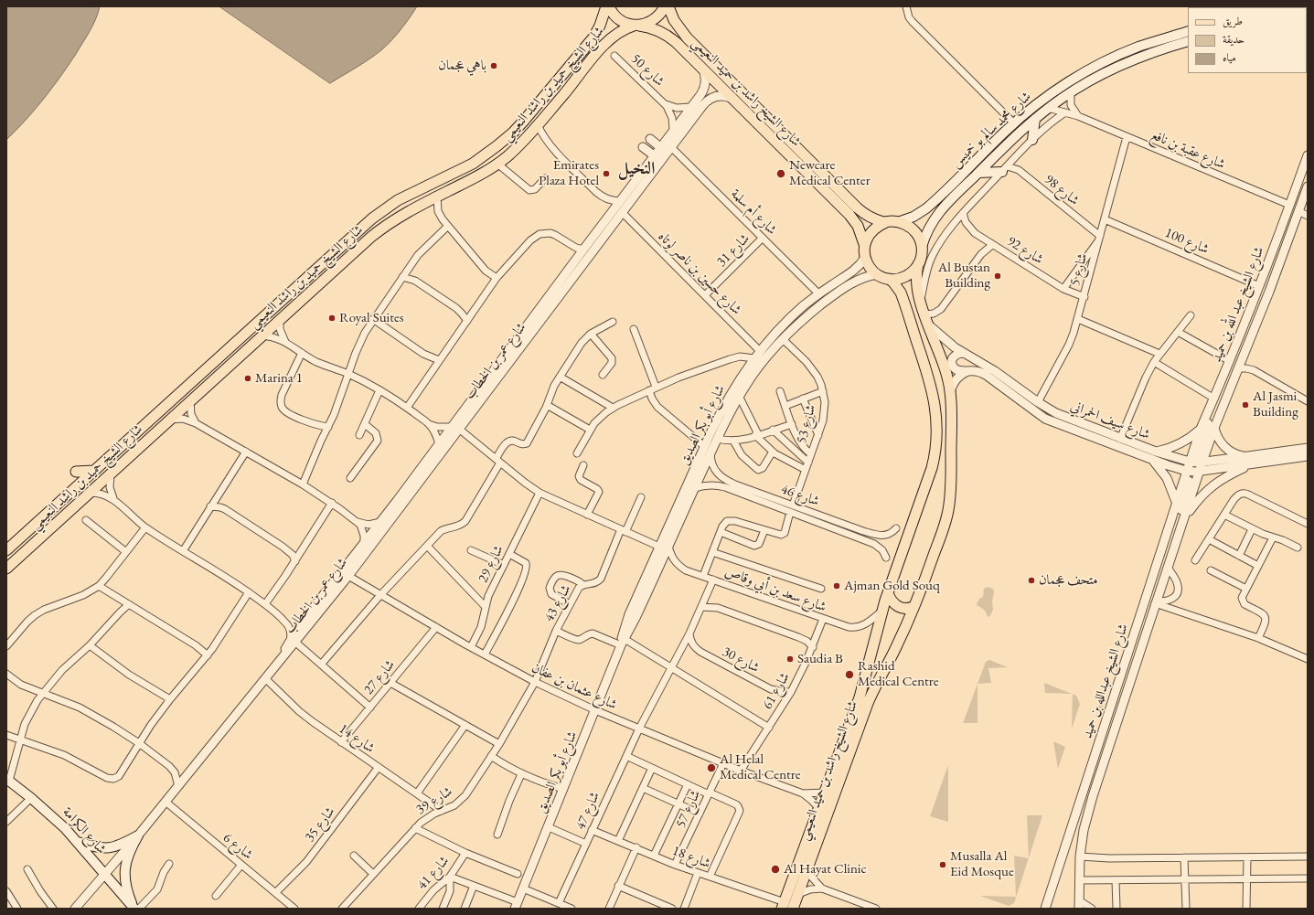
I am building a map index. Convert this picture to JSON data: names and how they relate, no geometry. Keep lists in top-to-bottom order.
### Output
{
  "streets": {
    "main road": [
      "شارع الشيخ حميد بن راشد النعيمي",
      "شارع الشيخ راشد بن حميد النعيمي",
      "شارع محمد سالم بو خميس",
      "شارع الكرامة"
    ],
    "street": [
      "شارع 50",
      "شارع عقبة بن نافع",
      "شارع 98",
      "شارع أم سلمة",
      "شارع 100",
      "شارع 31",
      "شارع 92",
      "شارع 5",
      "شارع حسين بن ناصر لوتاه",
      "شارع الشيخ عبد الله بن حميد",
      "شارع عمر بن الخطاب",
      "شارع سيف الحمراني",
      "شارع 53",
      "شارع أبو بكر الصديق",
      "شارع 46",
      "شارع 29",
      "شارع سعد بن أبي وقاص",
      "شارع 43",
      "شارع 30",
      "شارع 27",
      "شارع الشيخ عبدالله بن حميد",
      "شارع عثمان بن عفان",
      "شارع 61",
      "شارع 14",
      "شارع 39",
      "شارع 57",
      "شارع 47",
      "شارع 35",
      "شارع 6",
      "شارع 18",
      "شارع 41"
    ]
  },
  "crossings": [
    ["شارع 50", "شارع عمر بن الخطاب"],
    ["شارع الشيخ حميد بن راشد النعيمي", "شارع الشيخ راشد بن حميد النعيمي"],
    ["شارع الشيخ راشد بن حميد النعيمي", "شارع محمد سالم بو خميس"],
    ["شارع الشيخ راشد بن حميد النعيمي", "شارع عمر بن الخطاب"],
    ["شارع الشيخ راشد بن حميد النعيمي", "شارع سيف الحمراني"],
    ["شارع الشيخ راشد بن حميد النعيمي", "شارع أبو بكر الصديق"],
    ["شارع الشيخ راشد بن حميد النعيمي", "شارع سعد بن أبي وقاص"],
    ["شارع الشيخ راشد بن حميد النعيمي", "شارع عثمان بن عفان"],
    ["شارع الشيخ راشد بن حميد النعيمي", "شارع 18"],
    ["شارع محمد سالم بو خميس", "شارع عقبة بن نافع"],
    ["شارع محمد سالم بو خميس", "شارع أبو بكر الصديق"],
    ["شارع عقبة بن نافع", "شارع 5"],
    ["شارع عقبة بن نافع", "شارع الشيخ عبد الله بن حميد"],
    ["شارع 98", "شارع 5"],
    ["شارع أم سلمة", "شارع 31"],
    ["شارع أم سلمة", "شارع عمر بن الخطاب"],
    ["شارع أم سلمة", "شارع أبو بكر الصديق"],
    ["شارع 100", "شارع 5"],
    ["شارع 100", "شارع الشيخ عبد الله بن حميد"],
    ["شارع 31", "شارع حسين بن ناصر لوتاه"],
    ["شارع 92", "شارع 5"],
    ["شارع 5", "شارع سيف الحمراني"],
    ["شارع حسين بن ناصر لوتاه", "شارع عمر بن الخطاب"],
    ["شارع حسين بن ناصر لوتاه", "شارع أبو بكر الصديق"],
    ["شارع الشيخ عبد الله بن حميد", "شارع سيف الحمراني"],
    ["شارع الشيخ عبد الله بن حميد", "شارع الشيخ عبدالله بن حميد"],
    ["شارع عمر بن الخطاب", "شارع عثمان بن عفان"],
    ["شارع عمر بن الخطاب", "شارع 14"],
    ["شارع عمر بن الخطاب", "شارع الكرامة"],
    ["شارع عمر بن الخطاب", "شارع 6"],
    ["شارع سيف الحمراني", "شارع الشيخ عبدالله بن حميد"],
    ["شارع 53", "شارع أبو بكر الصديق"],
    ["شارع 53", "شارع 46"],
    ["شارع أبو بكر الصديق", "شارع 46"],
    ["شارع أبو بكر الصديق", "شارع سعد بن أبي وقاص"],
    ["شارع أبو بكر الصديق", "شارع عثمان بن عفان"],
    ["شارع 29", "شارع عثمان بن عفان"],
    ["شارع سعد بن أبي وقاص", "شارع 61"],
    ["شارع سعد بن أبي وقاص", "شارع 47"],
    ["شارع 43", "شارع عثمان بن عفان"],
    ["شارع 43", "شارع 39"],
    ["شارع 30", "شارع 61"],
    ["شارع 30", "شارع 47"],
    ["شارع 27", "شارع عثمان بن عفان"],
    ["شارع 27", "شارع 14"],
    ["شارع عثمان بن عفان", "شارع 61"],
    ["شارع عثمان بن عفان", "شارع 39"],
    ["شارع عثمان بن عفان", "شارع 57"],
    ["شارع عثمان بن عفان", "شارع 47"],
    ["شارع 14", "شارع 39"],
    ["شارع 14", "شارع 35"],
    ["شارع 57", "شارع 18"],
    ["شارع 47", "شارع 18"],
    ["شارع 35", "شارع 6"]
  ],
  "districts": ["النخيل"],
  "places": [
    "باهي عجمان",
    "Emirates Plaza Hotel",
    "Newcare Medical Center",
    "Al Bustan Building",
    "Royal Suites",
    "Marina 1",
    "Al Jasmi Building",
    "متحف عجمان",
    "Ajman Gold Souq",
    "Saudia B",
    "Rashid Medical Centre",
    "Al Helal Medical Centre",
    "Musalla Al Eid Mosque",
    "Al Hayat Clinic"
  ],
  "legend": ["طريق", "حديقة", "مياه"]
}
